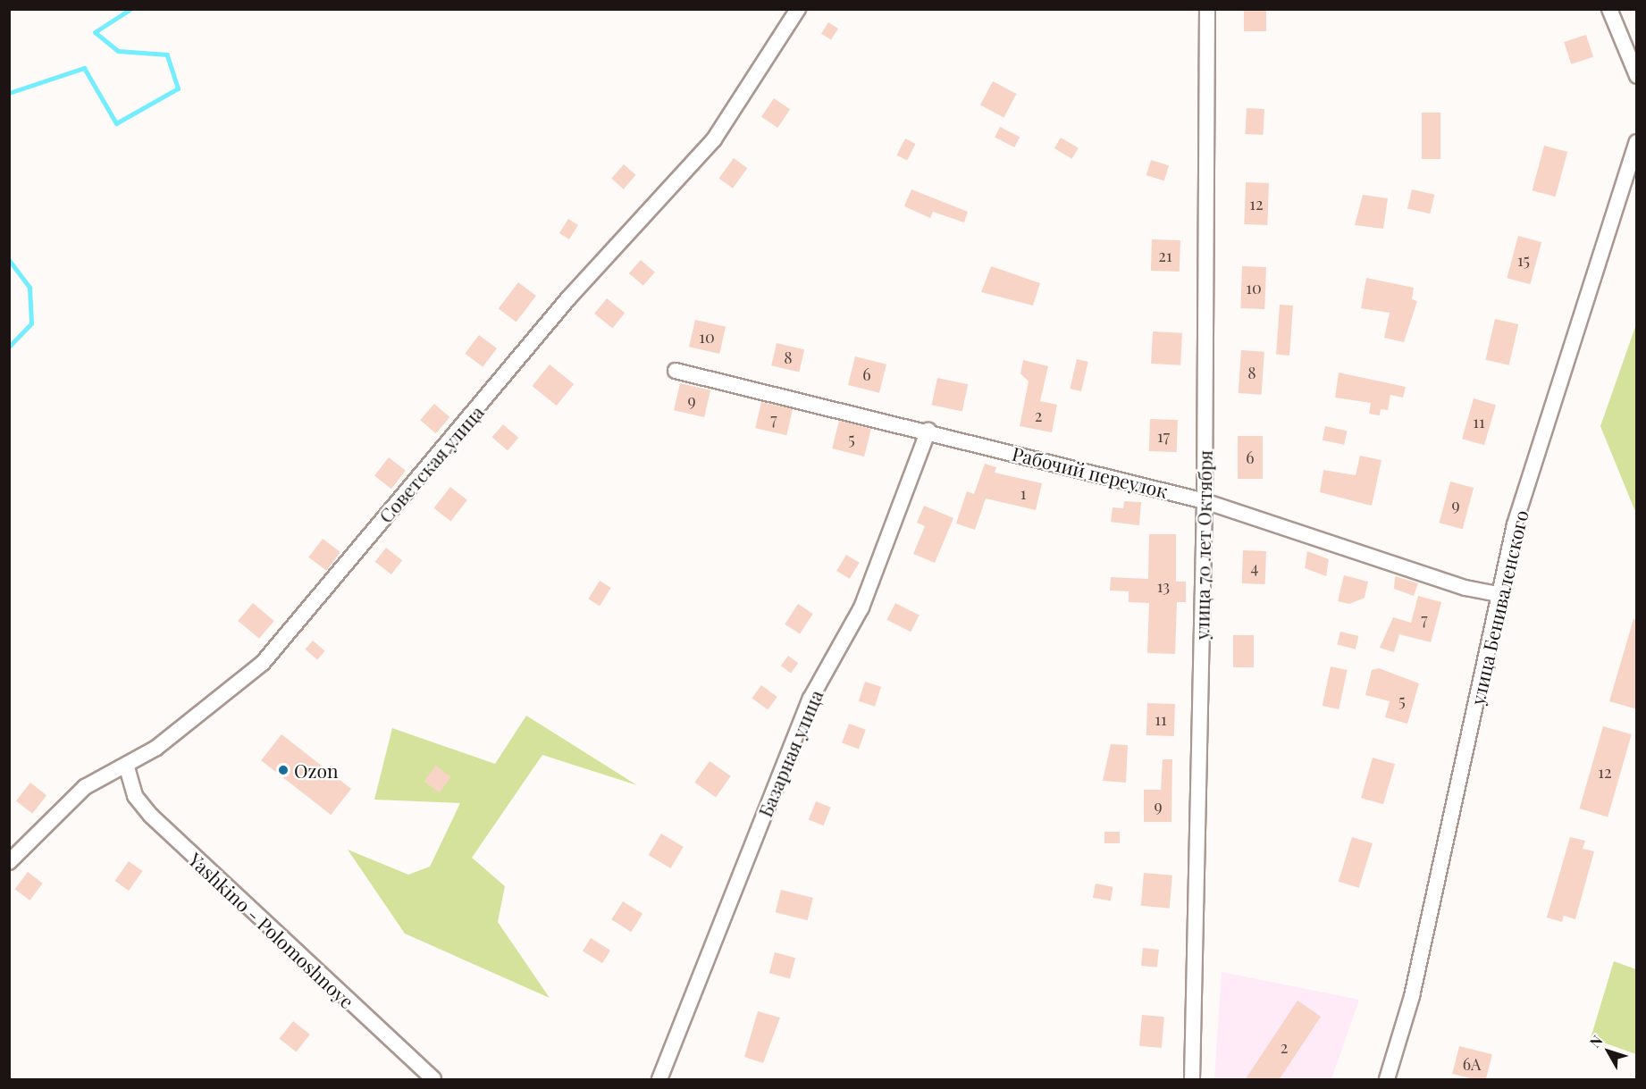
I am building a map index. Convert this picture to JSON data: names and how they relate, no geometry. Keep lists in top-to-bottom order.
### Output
{
  "streets": {
    "street": [
      "Советская улица",
      "Рабочий переулок",
      "улица 70 лет Октября",
      "улица Бениваленского",
      "Базарная улица",
      "Yashkino - Polomoshnoye"
    ]
  },
  "crossings": [
    ["Советская улица", "Yashkino - Polomoshnoye"],
    ["Рабочий переулок", "улица 70 лет Октября"],
    ["Рабочий переулок", "улица Бениваленского"],
    ["Рабочий переулок", "Базарная улица"]
  ],
  "places": ["Ozon"],
  "house_numbers": [
    "12",
    "21",
    "15",
    "10",
    "10",
    "8",
    "8",
    "6",
    "9",
    "2",
    "7",
    "11",
    "17",
    "5",
    "6",
    "1",
    "9",
    "4",
    "13",
    "7",
    "5",
    "11",
    "12",
    "9",
    "2",
    "6А"
  ],
  "north": "top left"
}
